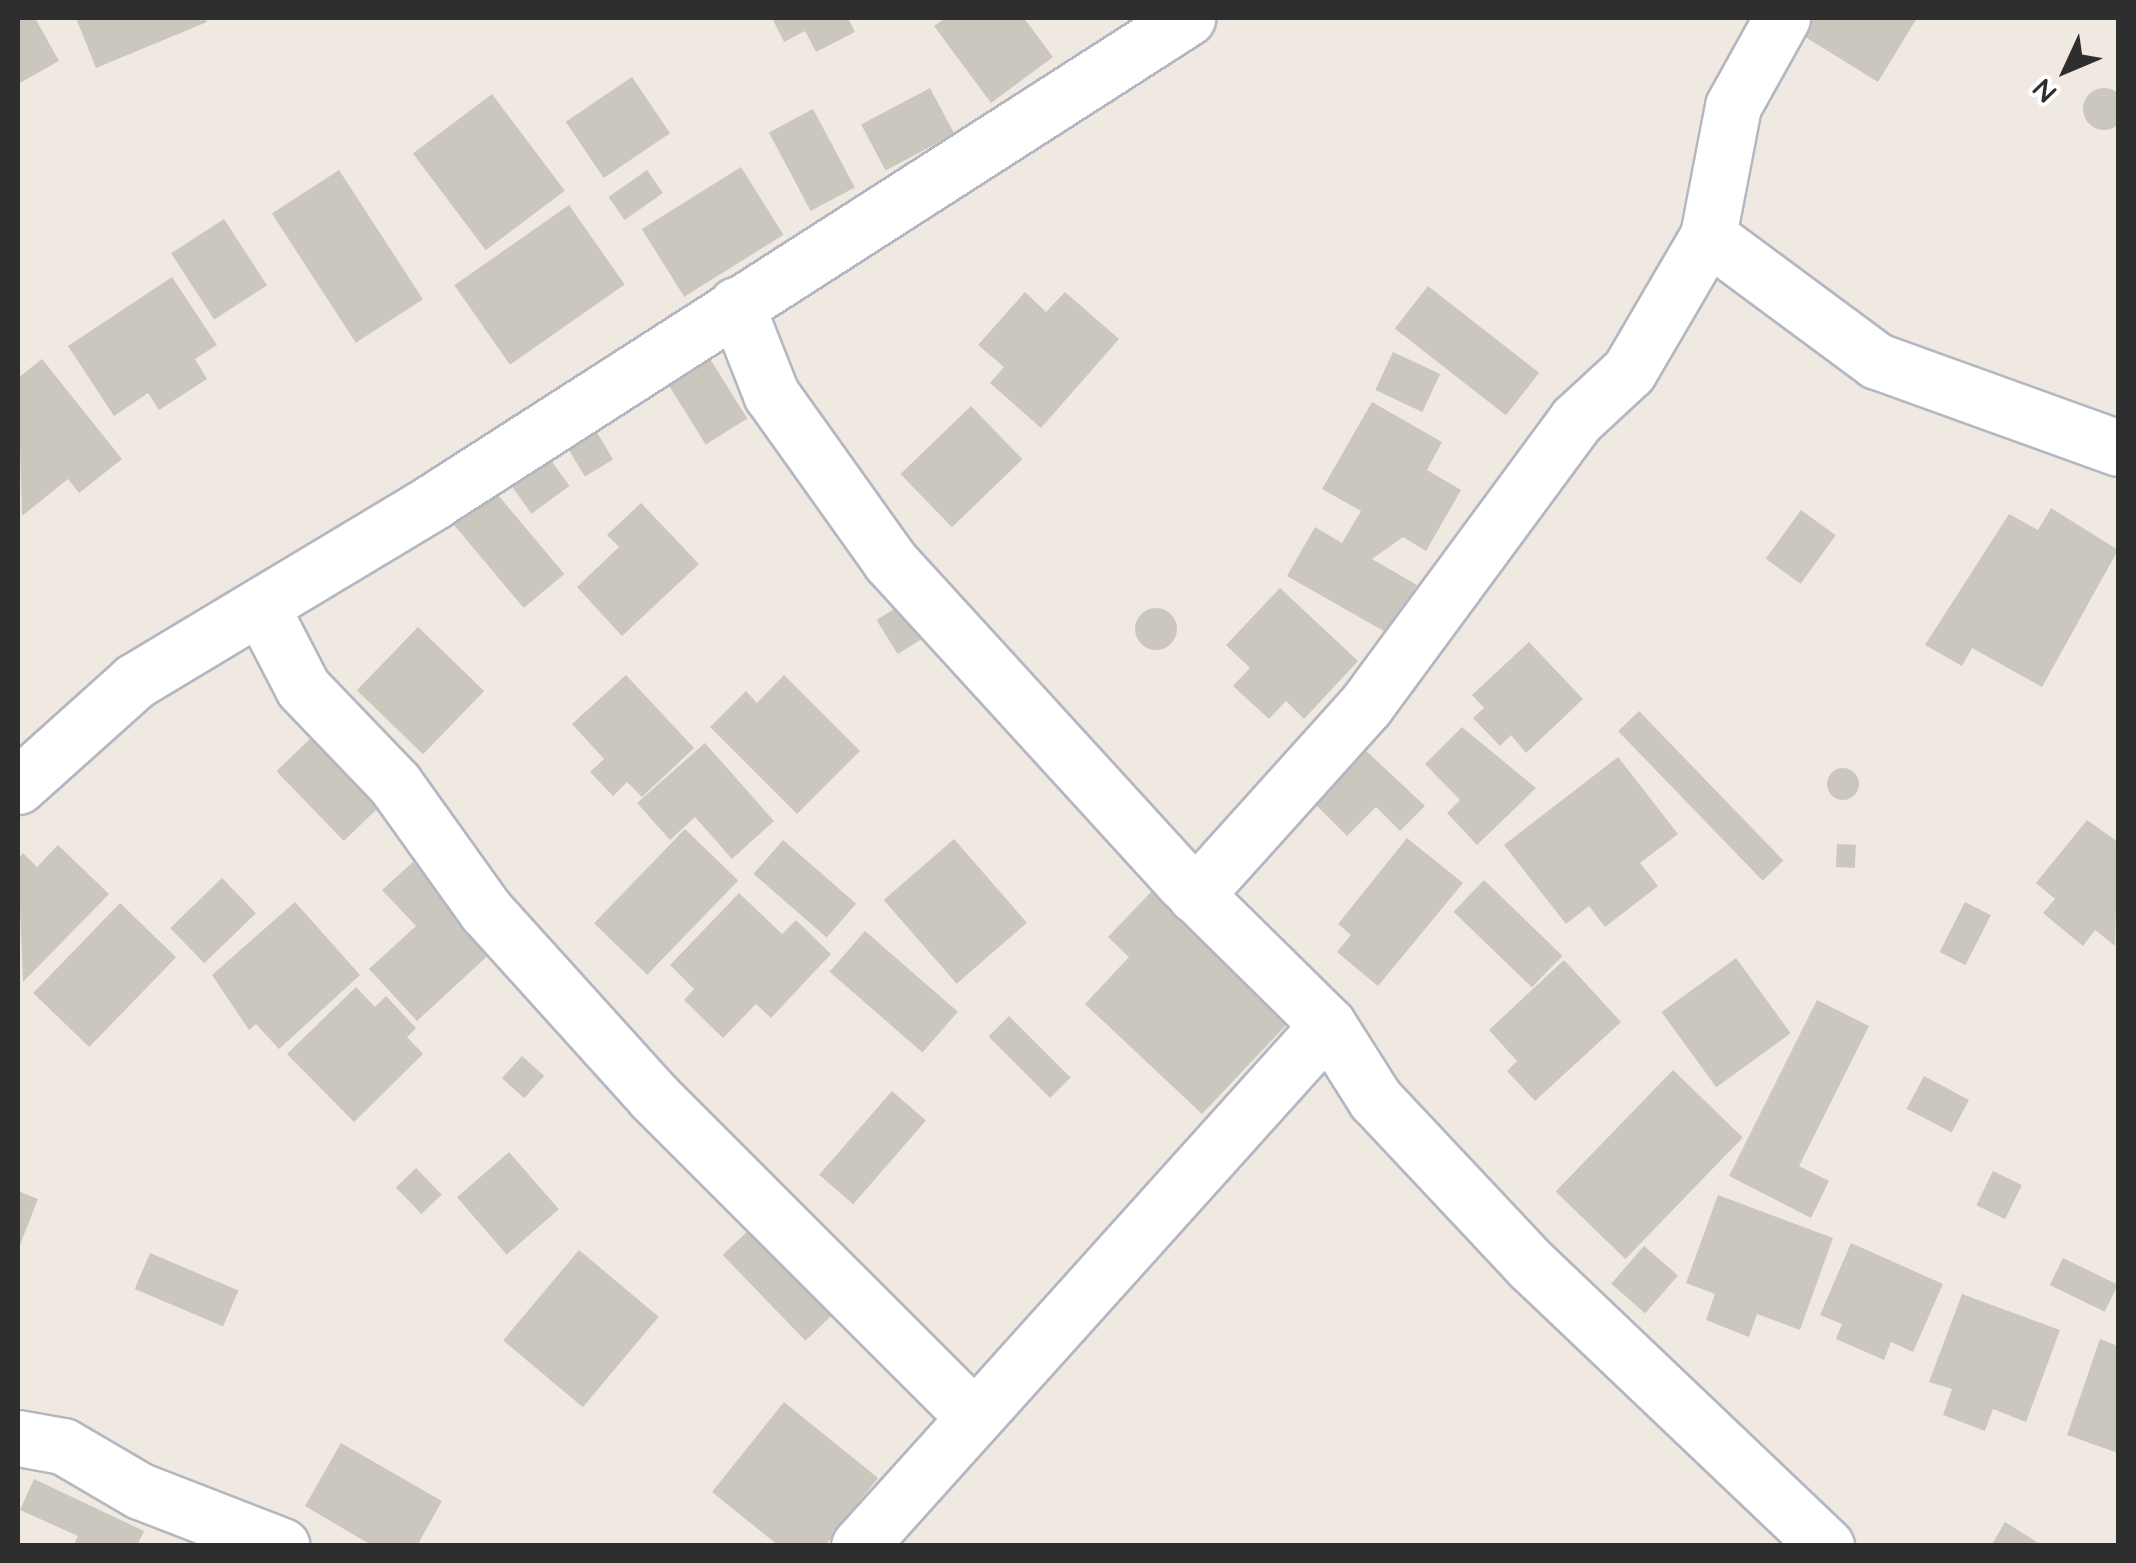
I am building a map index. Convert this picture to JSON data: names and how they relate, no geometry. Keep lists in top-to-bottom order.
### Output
{
  "north": "bottom left"
}
